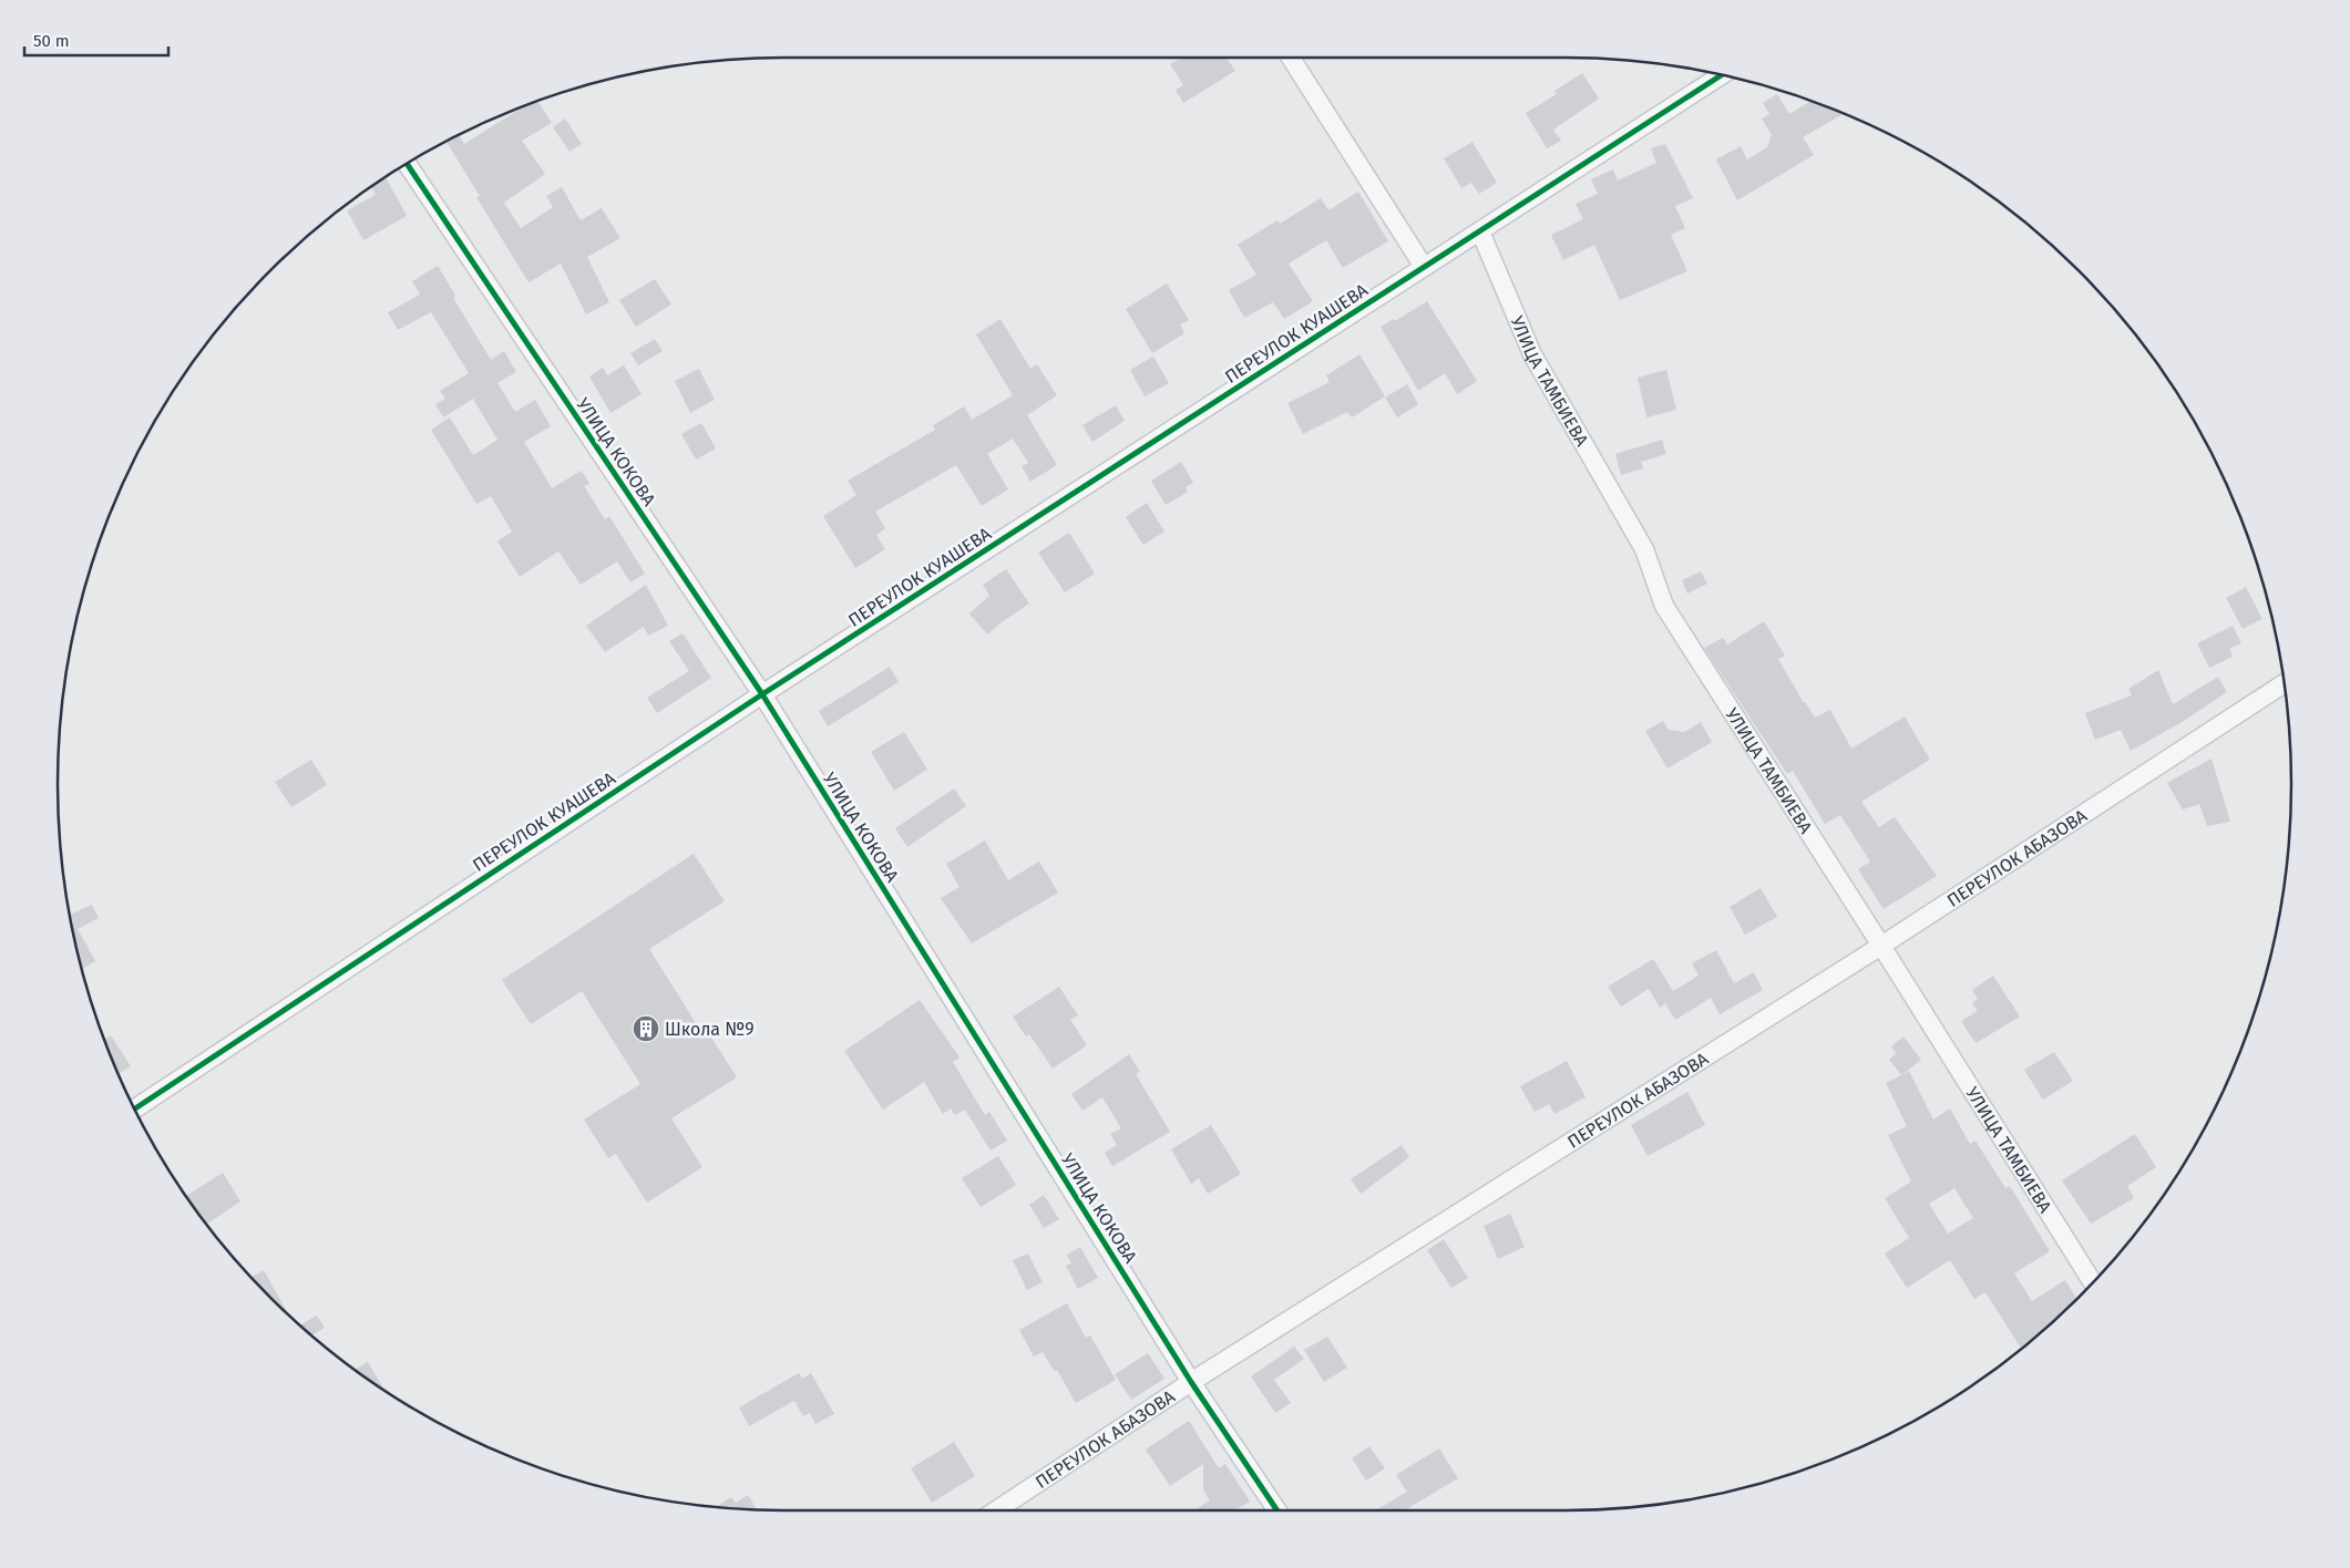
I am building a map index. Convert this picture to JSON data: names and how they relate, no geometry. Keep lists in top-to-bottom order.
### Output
{
  "streets": {
    "street": [
      "ПЕРЕУЛОК КУАШЕВА",
      "УЛИЦА ТАМБИЕВА",
      "УЛИЦА КОКОВА",
      "ПЕРЕУЛОК АБАЗОВА"
    ]
  },
  "crossings": [
    ["ПЕРЕУЛОК КУАШЕВА", "УЛИЦА ТАМБИЕВА"],
    ["ПЕРЕУЛОК КУАШЕВА", "УЛИЦА КОКОВА"],
    ["УЛИЦА ТАМБИЕВА", "ПЕРЕУЛОК АБАЗОВА"],
    ["УЛИЦА КОКОВА", "ПЕРЕУЛОК АБАЗОВА"]
  ],
  "places": {
    "building": ["Школа №9"]
  },
  "scale_bar": "50 m"
}
